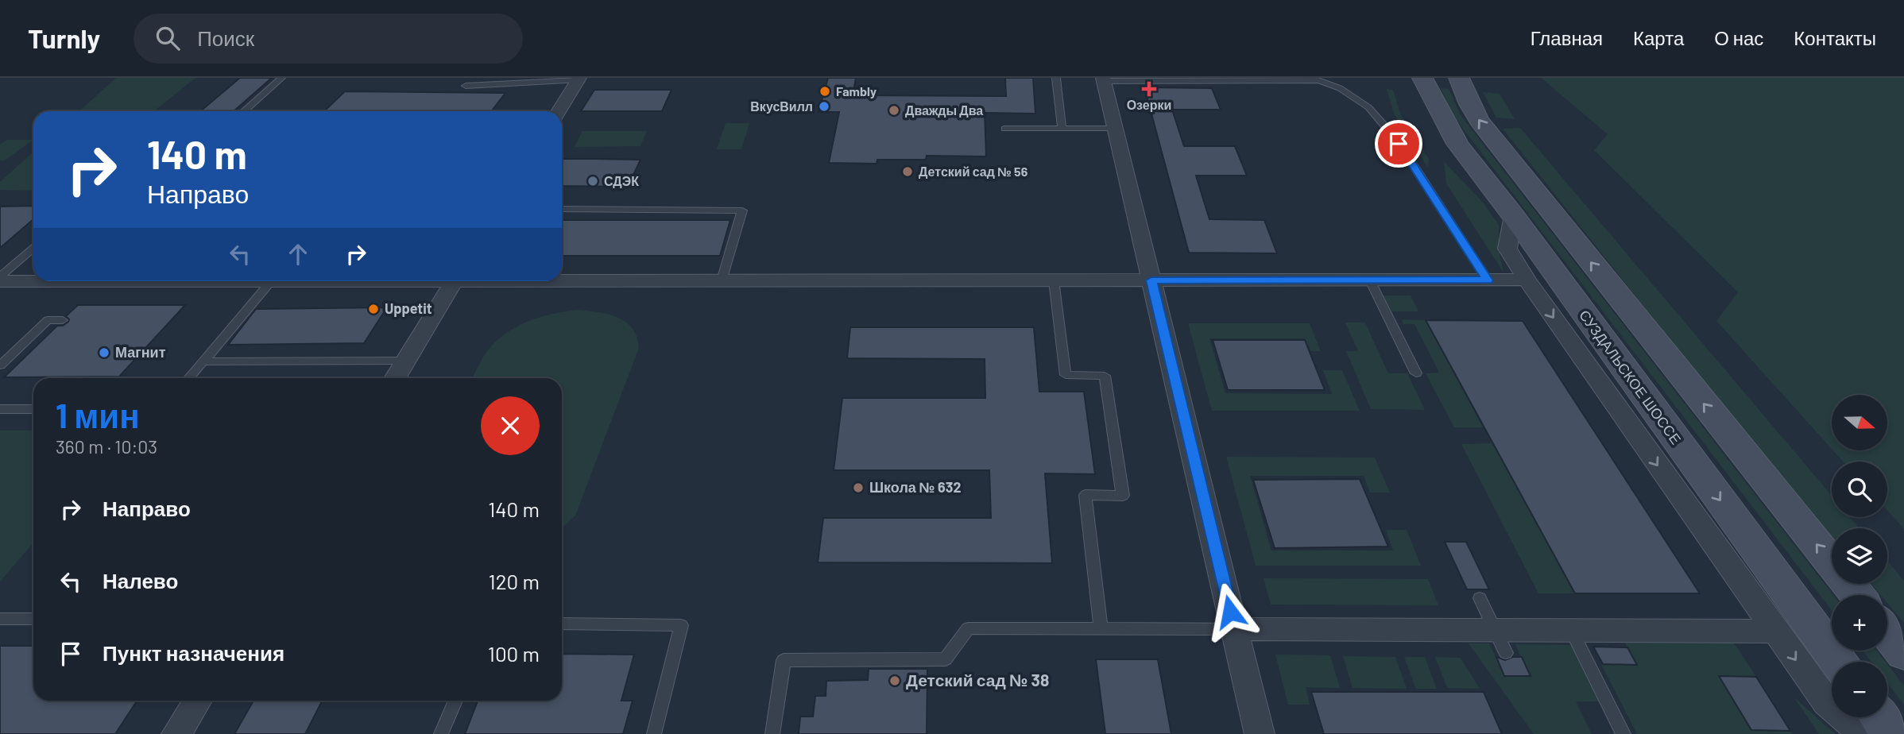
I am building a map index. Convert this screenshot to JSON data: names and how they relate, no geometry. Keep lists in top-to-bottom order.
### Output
{
  "streets": {
    "main road": ["СУЗДАЛЬСКОЕ ШОССЕ"]
  },
  "places": {
    "health": ["Озерки"],
    "other": [
      "Fambly",
      "ВкусВилл",
      "Дважды Два",
      "Детский сад № 56",
      "СДЭК",
      "Uppetit",
      "Магнит",
      "Школа № 632",
      "Детский сад № 38"
    ]
  },
  "north": "right",
  "page": {
    "header": "Turnly",
    "search": "Поиск",
    "nav": [
      "Главная",
      "Карта",
      "О нас",
      "Контакты"
    ],
    "turn": ["140 m", "Направо"],
    "heading": ["1 мин", "360 m · 10:03"],
    "map_buttons": ["+", "−"],
    "list": [
      {
        "name": "Направо",
        "value": "140 m"
      },
      {
        "name": "Налево",
        "value": "120 m"
      },
      {
        "name": "Пункт назначения",
        "value": "100 m"
      }
    ]
  }
}
